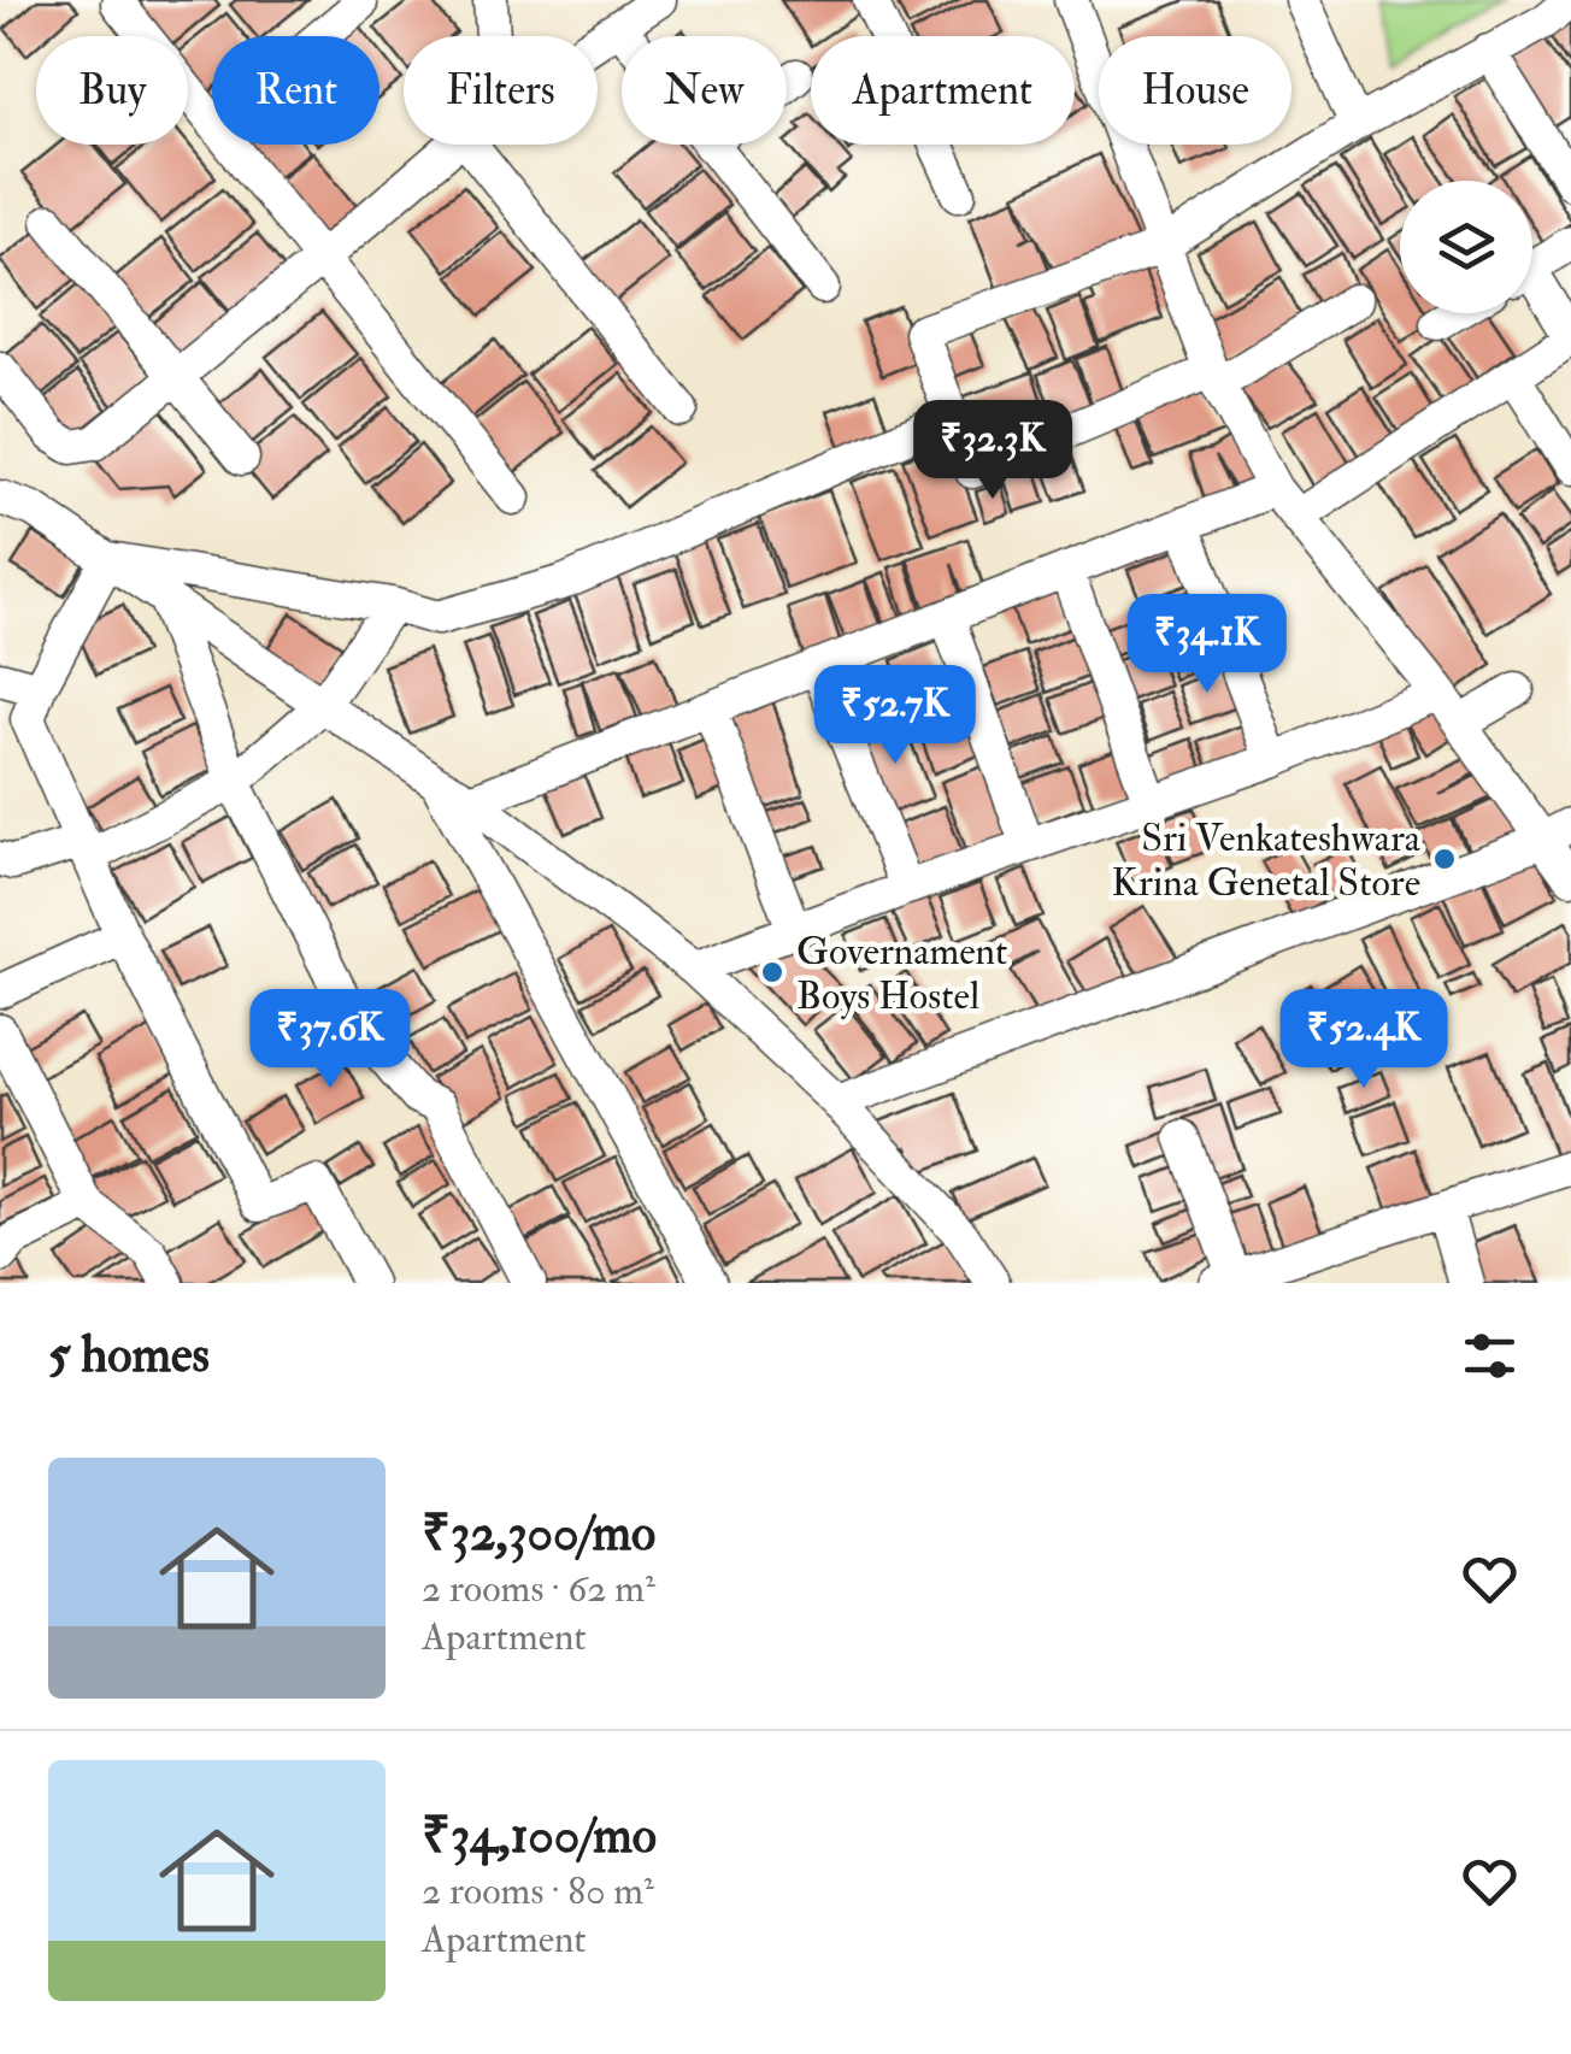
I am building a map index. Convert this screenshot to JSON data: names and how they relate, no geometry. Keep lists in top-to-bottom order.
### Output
{
  "places": ["Sri Venkateshwara Krina Genetal Store", "Governament Boys Hostel"],
  "page": {
    "chip": [
      "Buy",
      "Rent",
      "Filters",
      "New",
      "Apartment",
      "House"
    ],
    "price": [
      "₹32.3K",
      "₹34.1K",
      "₹52.7K",
      "₹37.6K",
      "₹52.4K"
    ],
    "heading": "5 homes",
    "list": [
      {
        "name": "₹32,300/mo",
        "note": "2 rooms · 62 m² · Apartment"
      },
      {
        "name": "₹34,100/mo",
        "note": "2 rooms · 80 m² · Apartment"
      }
    ]
  }
}
